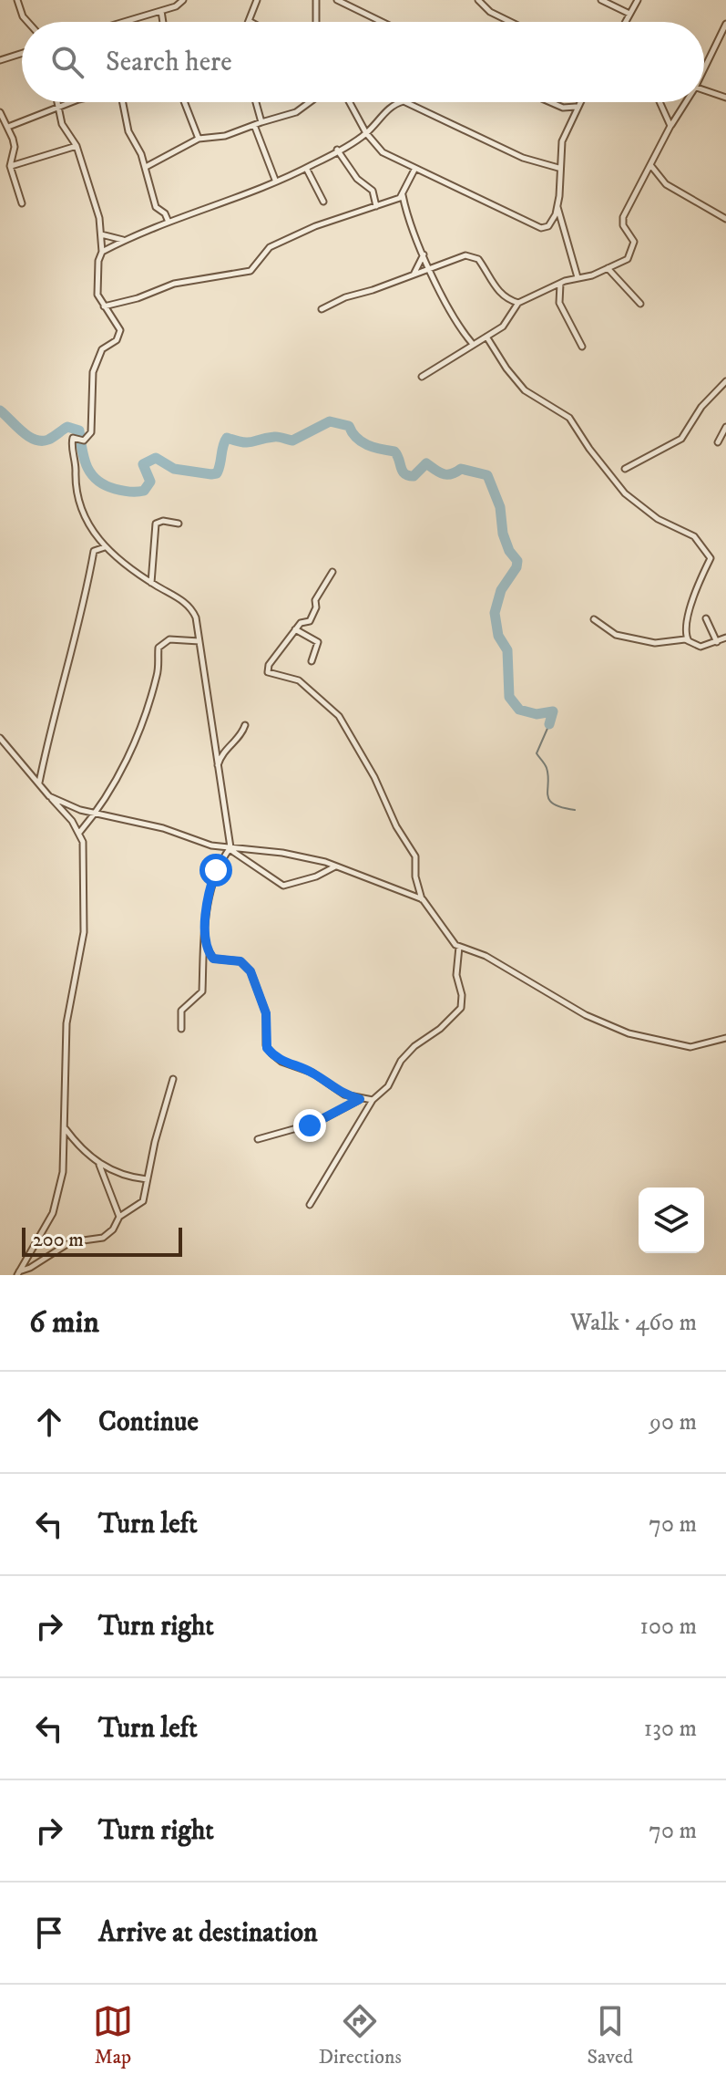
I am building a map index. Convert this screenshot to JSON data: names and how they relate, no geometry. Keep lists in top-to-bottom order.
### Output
{
  "scale_bar": "200 m",
  "page": {
    "search": "Search here",
    "scale": "200 m",
    "heading": ["6 min", "Walk · 460 m"],
    "list": [
      ["Continue", "90 m"],
      ["Turn left", "70 m"],
      ["Turn right", "100 m"],
      ["Turn left", "130 m"],
      ["Turn right", "70 m"],
      "Arrive at destination"
    ],
    "nav": ["Map", "Directions", "Saved"]
  }
}
